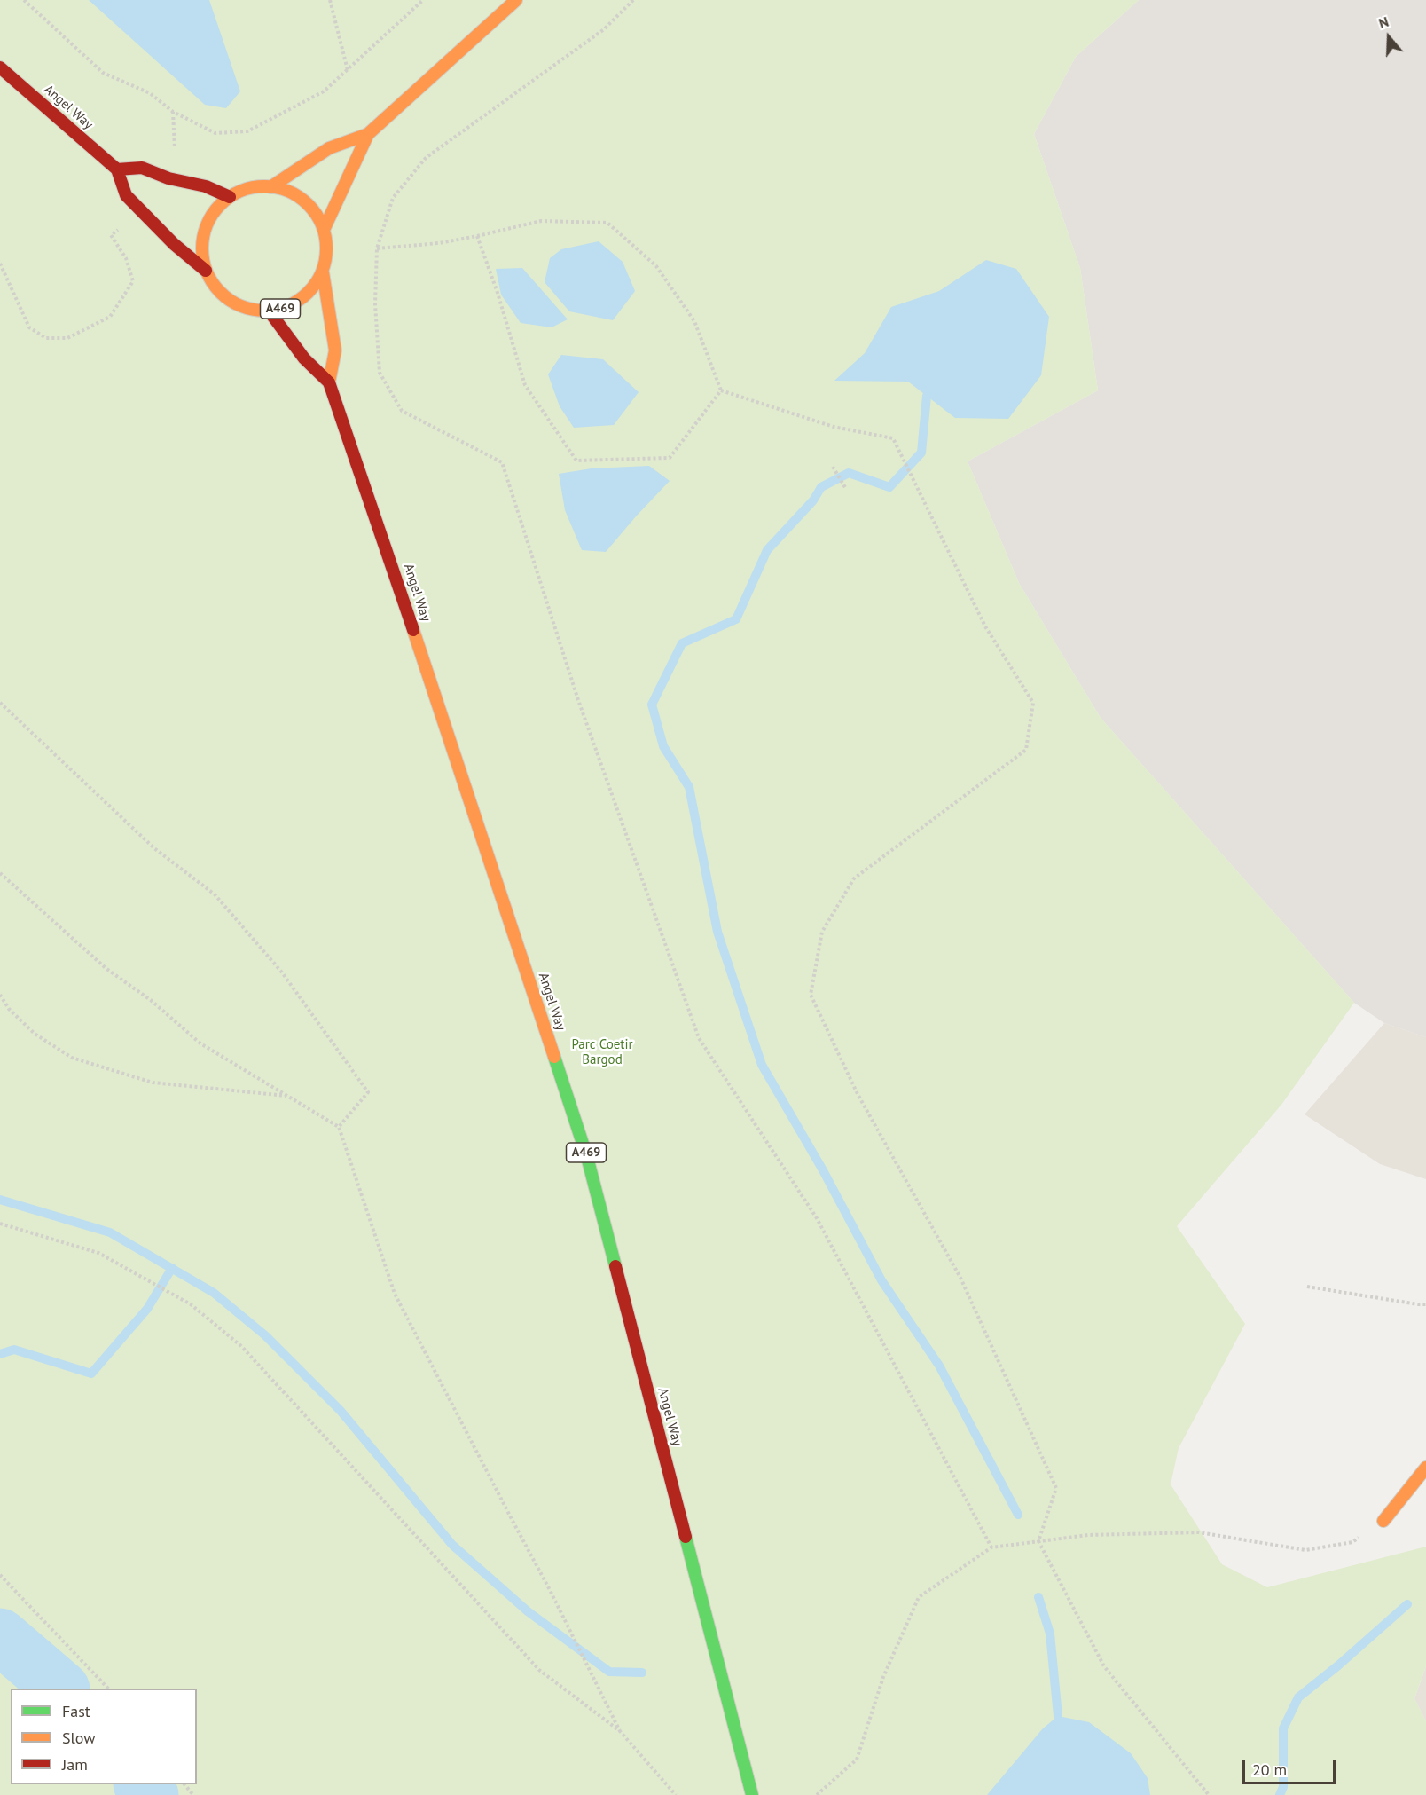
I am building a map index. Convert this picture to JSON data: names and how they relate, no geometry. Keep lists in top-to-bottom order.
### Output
{
  "streets": {
    "main road": ["Angel Way", "A469"]
  },
  "crossings": [
    ["Angel Way", "A469"]
  ],
  "parks": ["Parc Coetir Bargod"],
  "legend": ["Fast", "Slow", "Jam"],
  "scale_bar": "20 m",
  "north": "top"
}
